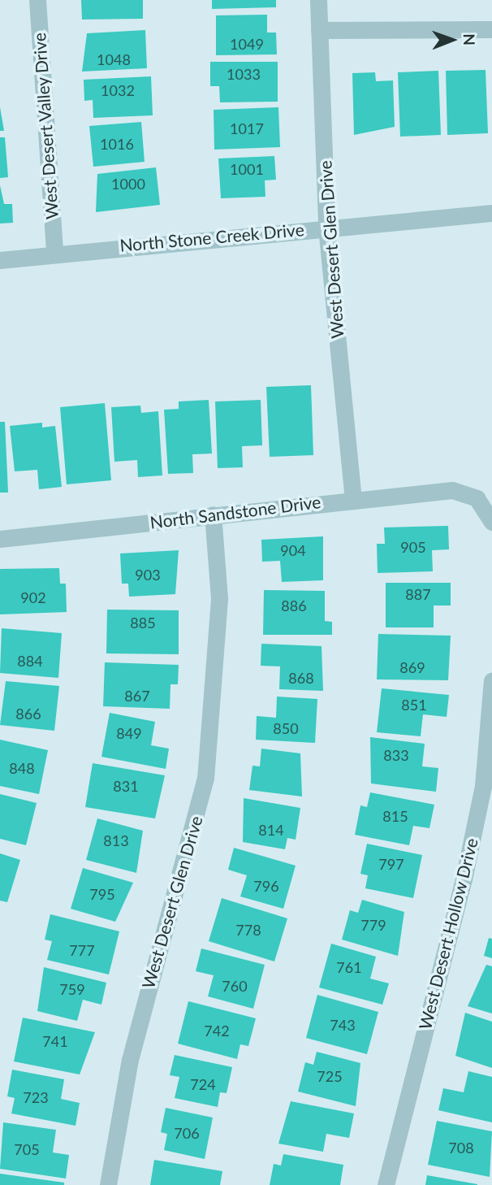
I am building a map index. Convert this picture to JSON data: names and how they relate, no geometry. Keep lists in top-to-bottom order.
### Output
{
  "streets": {
    "street": [
      "West Desert Valley Drive",
      "North Stone Creek Drive",
      "West Desert Glen Drive",
      "North Sandstone Drive",
      "West Desert Hollow Drive"
    ]
  },
  "crossings": [
    ["West Desert Valley Drive", "North Stone Creek Drive"],
    ["North Stone Creek Drive", "West Desert Glen Drive"],
    ["West Desert Glen Drive", "North Sandstone Drive"]
  ],
  "house_numbers": [
    "1049",
    "1048",
    "1033",
    "1032",
    "1017",
    "1016",
    "1001",
    "1000",
    "905",
    "904",
    "903",
    "887",
    "902",
    "886",
    "885",
    "884",
    "869",
    "868",
    "867",
    "851",
    "866",
    "850",
    "849",
    "833",
    "848",
    "831",
    "815",
    "814",
    "813",
    "797",
    "796",
    "795",
    "779",
    "778",
    "777",
    "761",
    "760",
    "759",
    "743",
    "742",
    "741",
    "725",
    "724",
    "723",
    "706",
    "708",
    "705"
  ],
  "north": "right"
}
